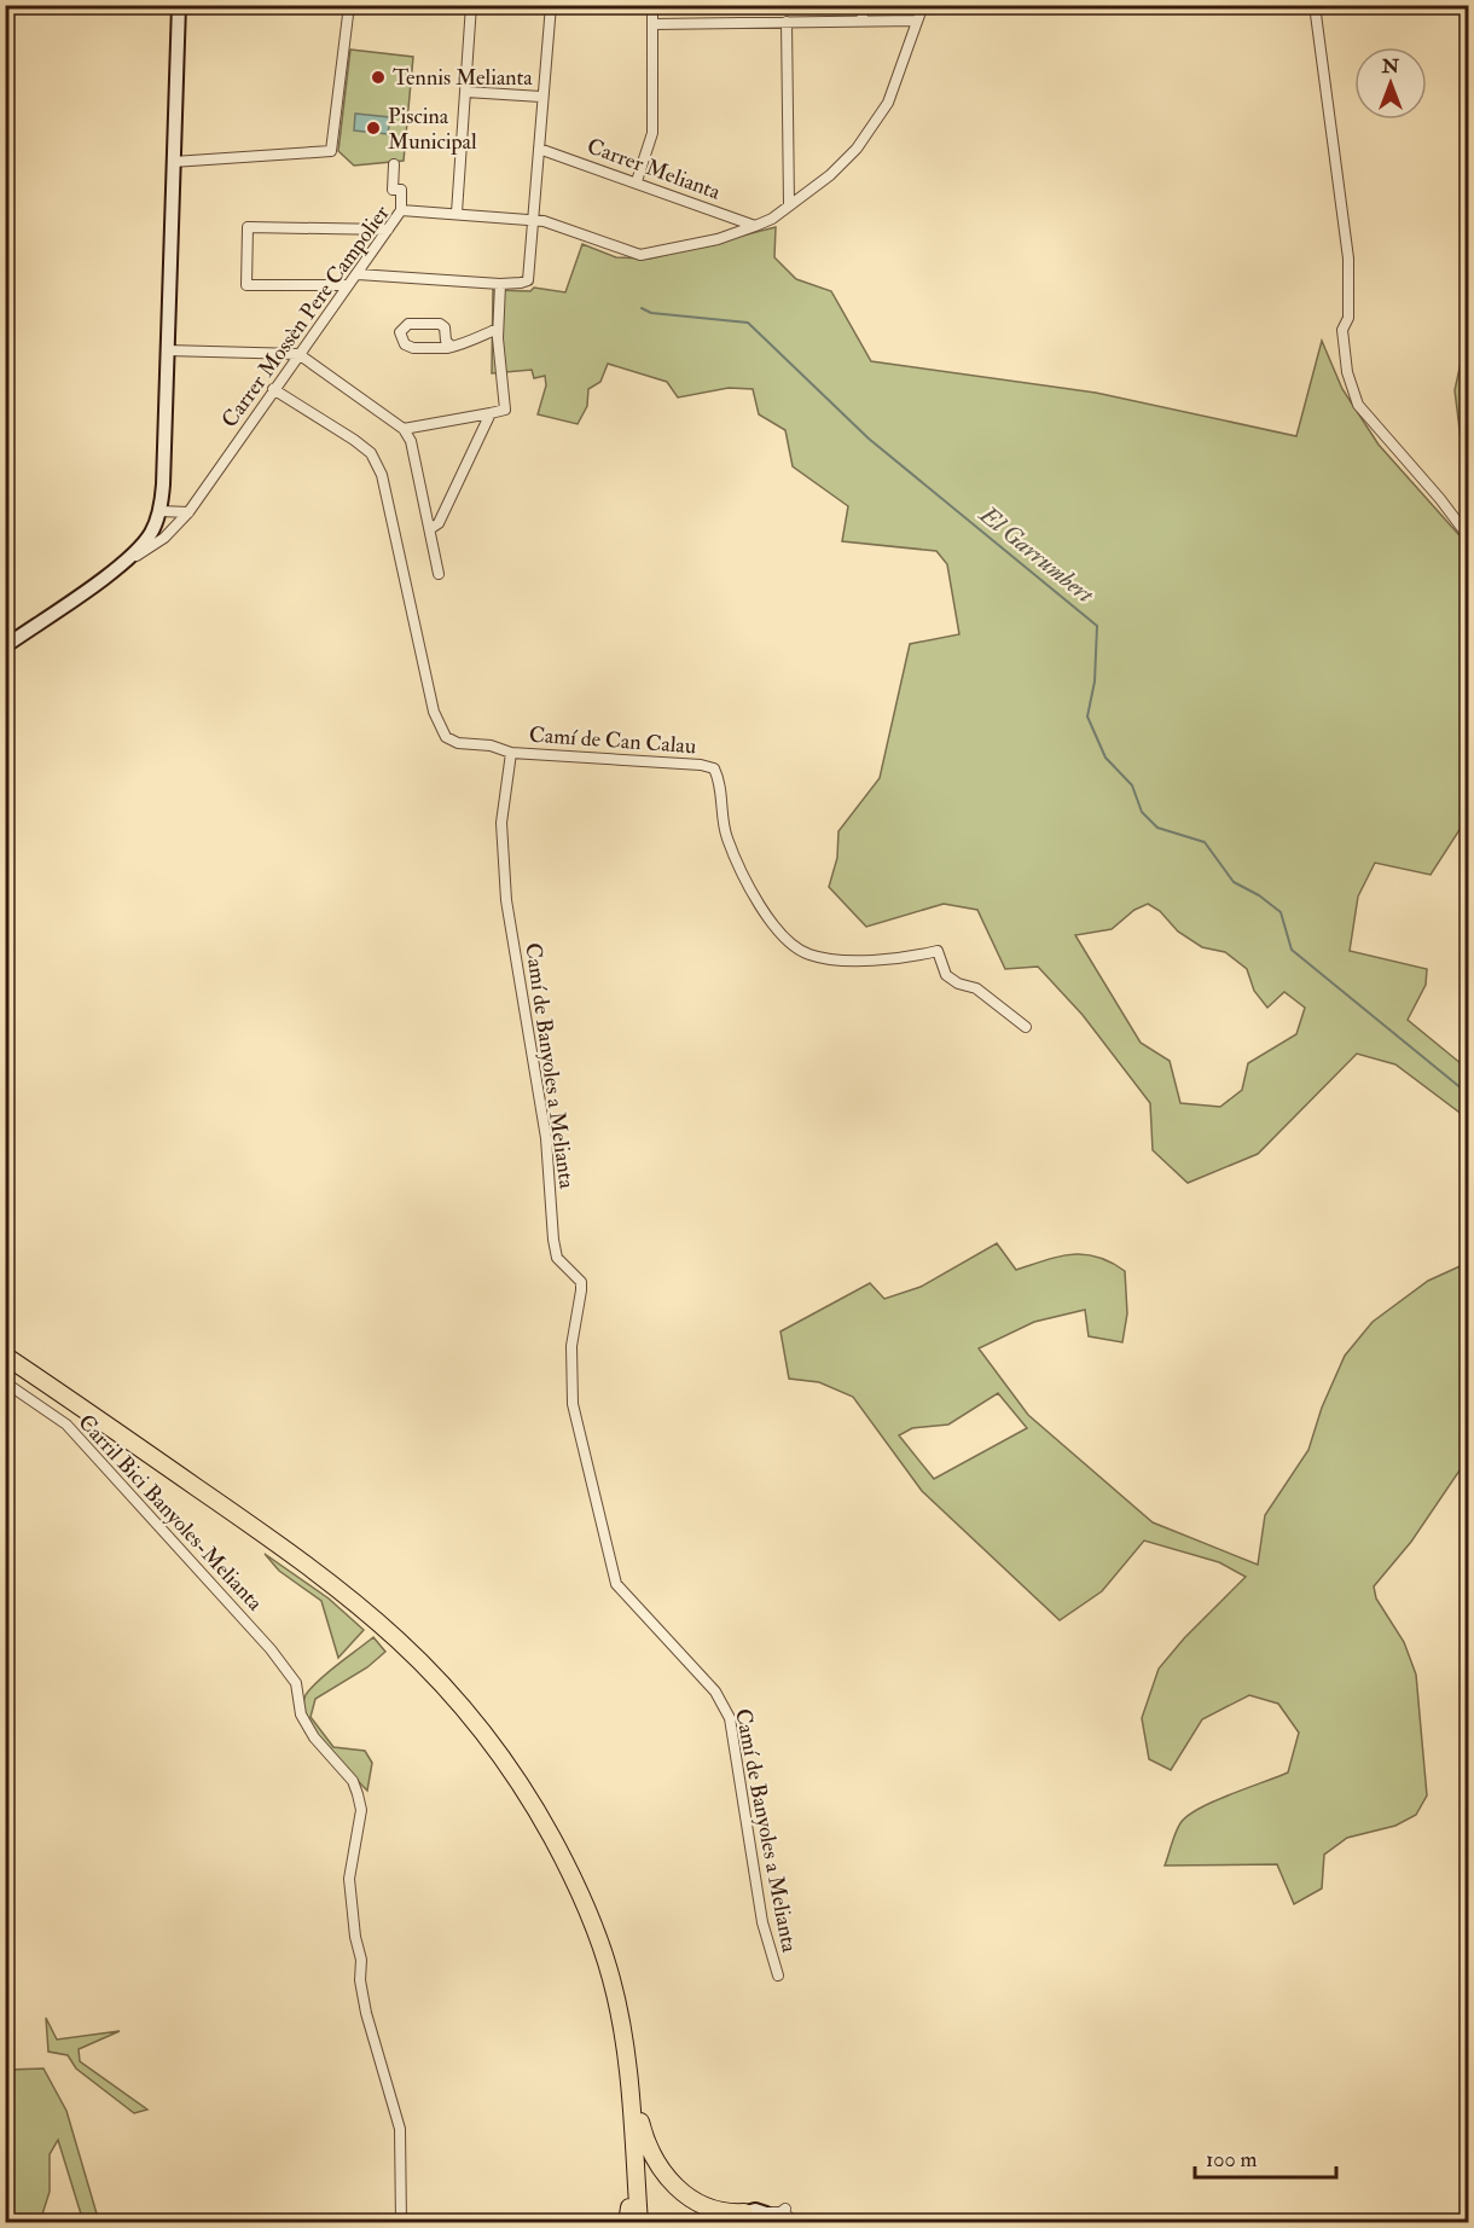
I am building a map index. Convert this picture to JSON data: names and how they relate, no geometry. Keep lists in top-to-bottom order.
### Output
{
  "streets": {
    "street": [
      "Carrer Melianta",
      "Carrer Mossèn Pere Campolier",
      "Camí de Can Calau",
      "Camí de Banyoles a Melianta",
      "Carril Bici Banyoles-Melianta"
    ]
  },
  "crossings": [
    ["Carrer Melianta", "Carrer Mossèn Pere Campolier"],
    ["Carrer Mossèn Pere Campolier", "Camí de Can Calau"],
    ["Camí de Can Calau", "Camí de Banyoles a Melianta"]
  ],
  "water": ["El Garrumbert"],
  "places": ["Tennis Melianta", "Piscina Municipal"],
  "scale_bar": "100 m",
  "north": "top"
}
